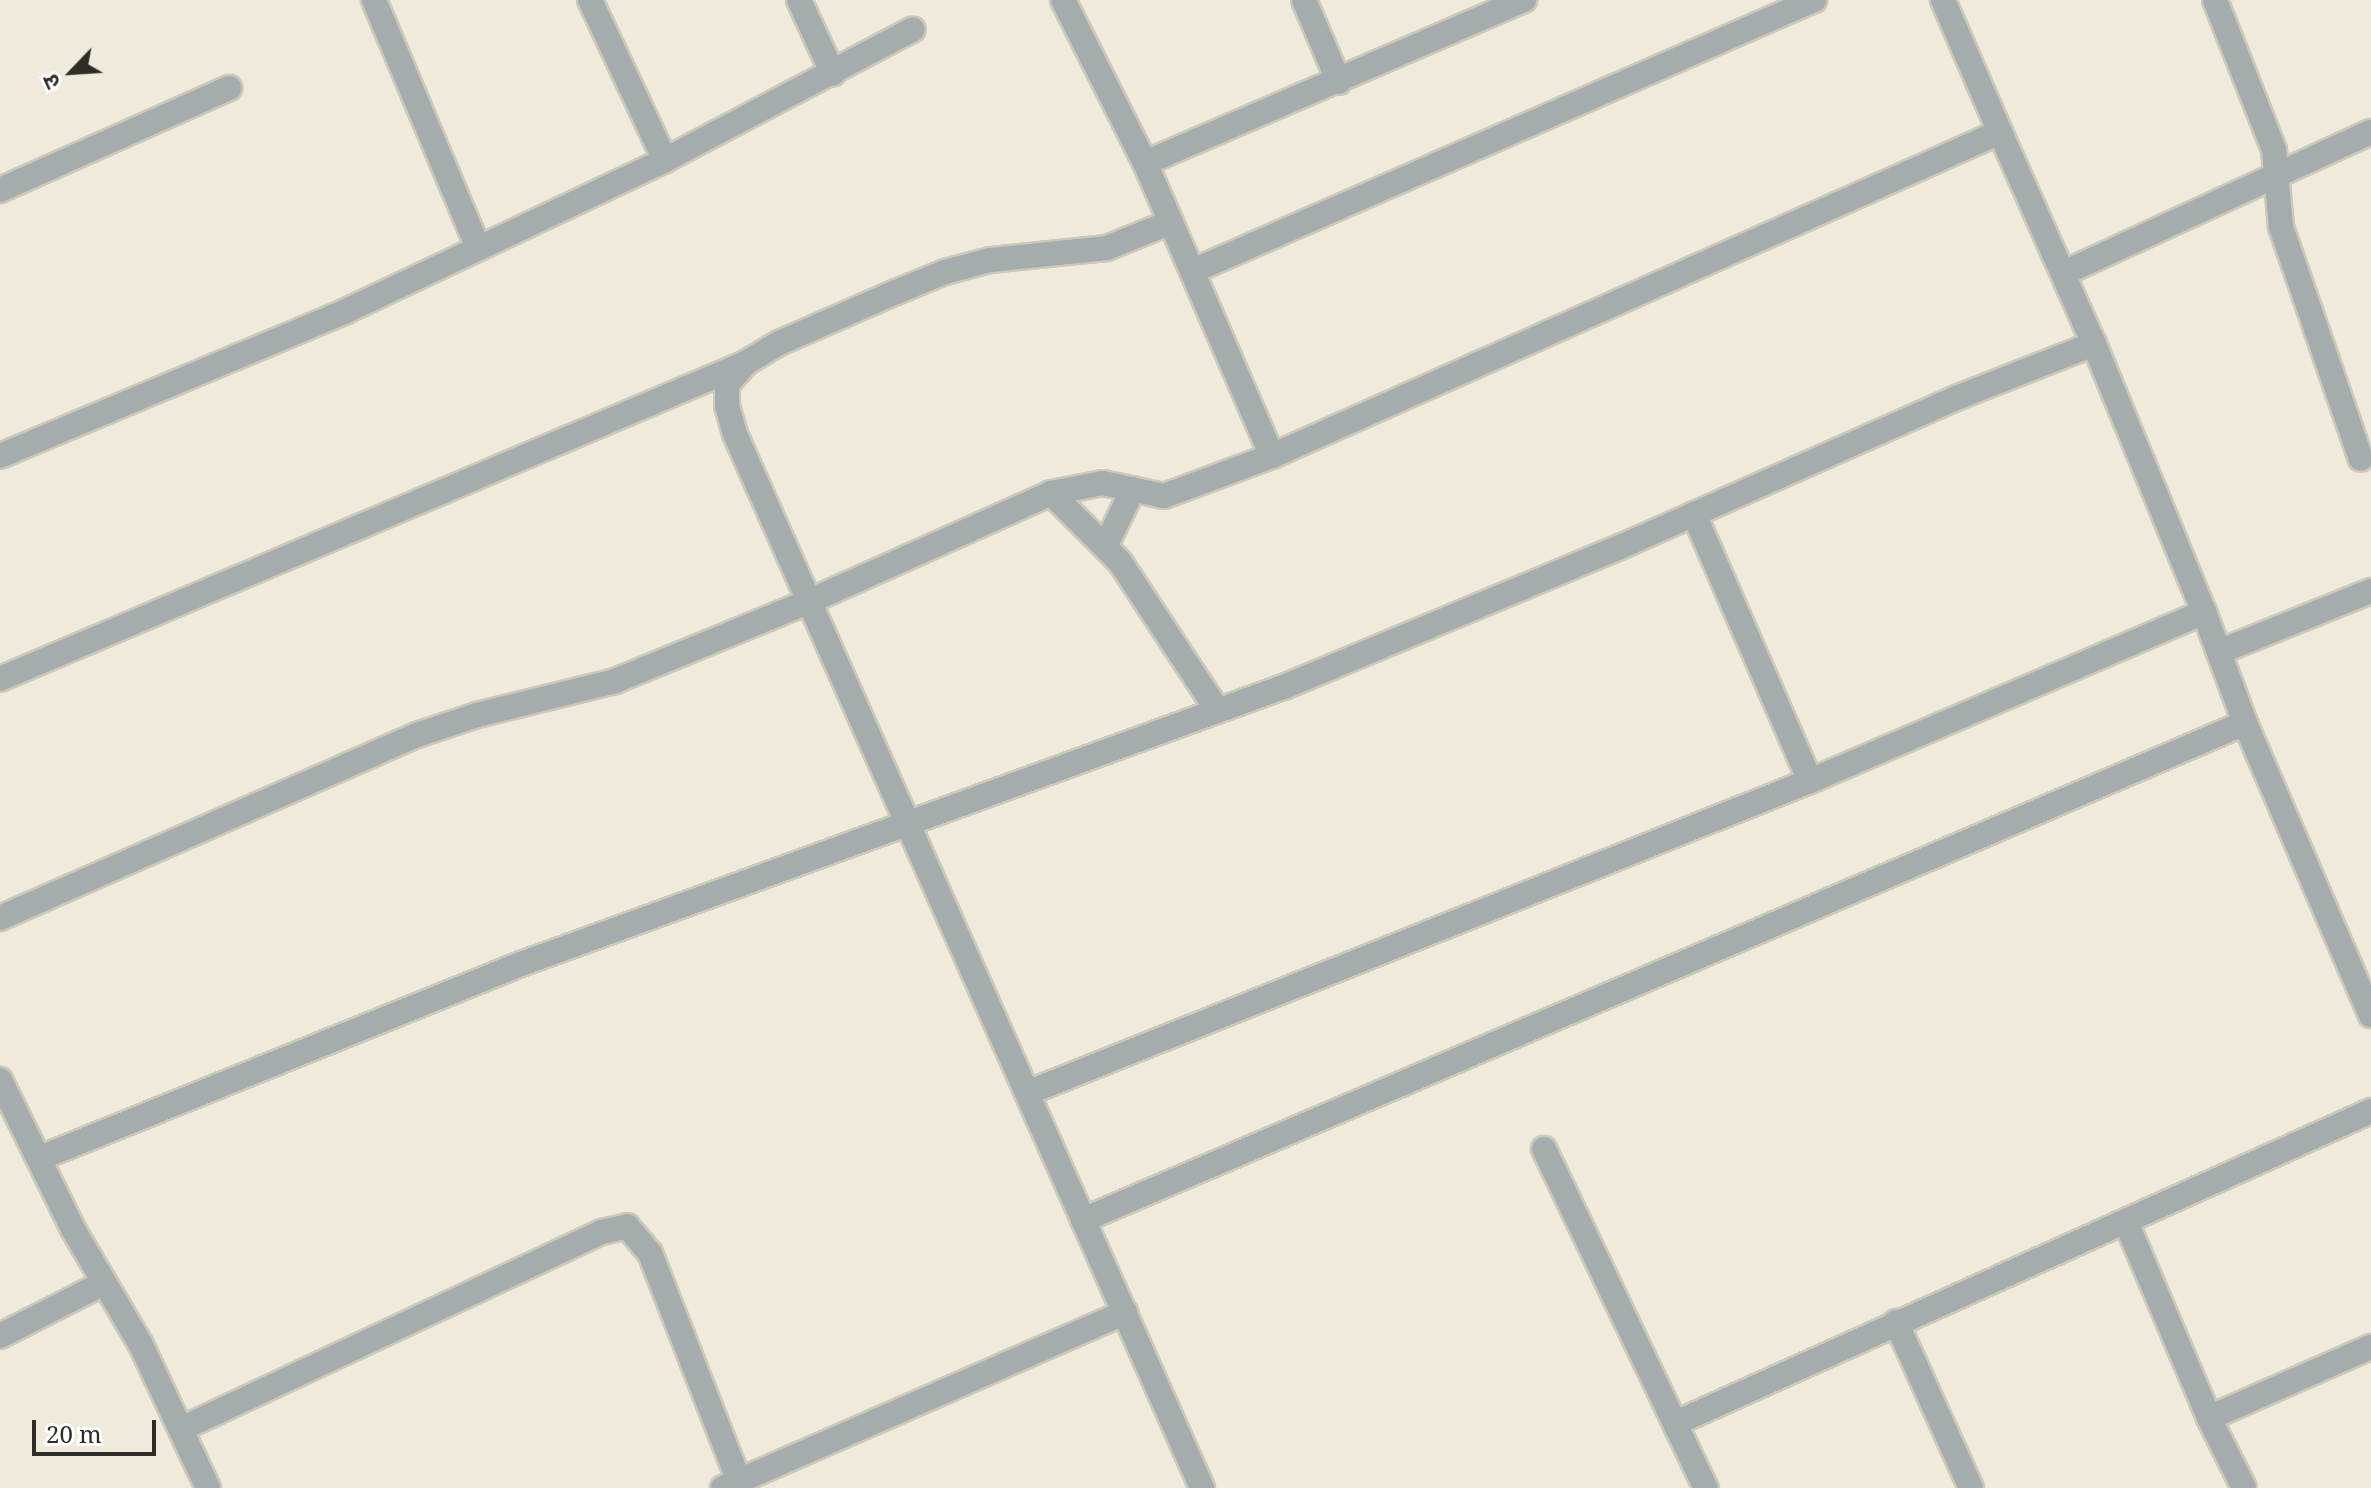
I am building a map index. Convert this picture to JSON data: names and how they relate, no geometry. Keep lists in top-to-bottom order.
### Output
{
  "scale_bar": "20 m",
  "north": "bottom left"
}
